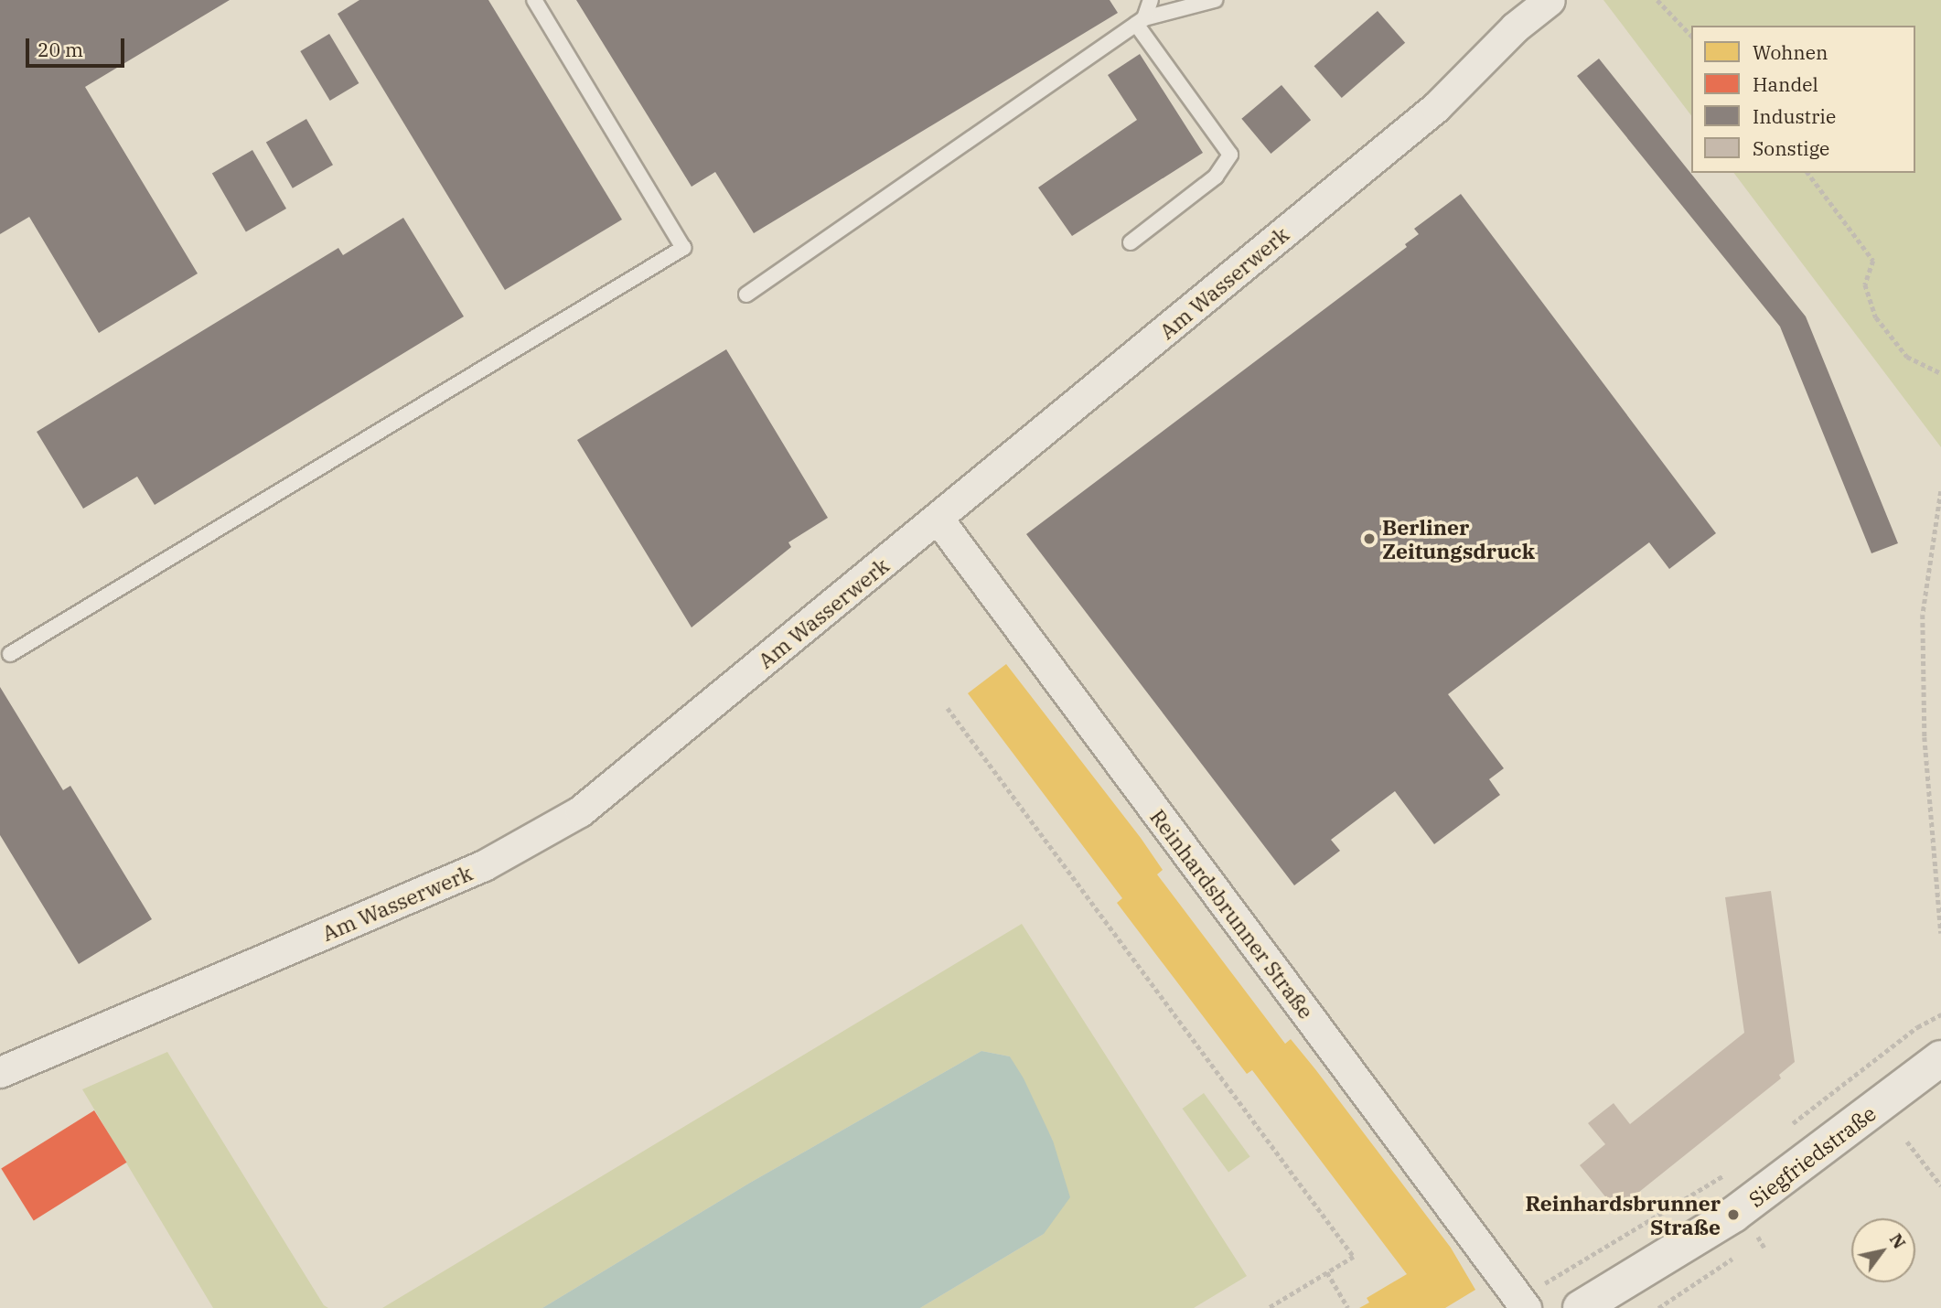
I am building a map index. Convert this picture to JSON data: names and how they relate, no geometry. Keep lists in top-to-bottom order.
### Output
{
  "streets": {
    "street": ["Am Wasserwerk", "Reinhardsbrunner Straße", "Siegfriedstraße"]
  },
  "crossings": [
    ["Am Wasserwerk", "Reinhardsbrunner Straße"]
  ],
  "places": ["Berliner Zeitungsdruck", "Reinhardsbrunner Straße"],
  "legend": [
    "Wohnen",
    "Handel",
    "Industrie",
    "Sonstige"
  ],
  "scale_bar": "20 m",
  "north": "top right"
}
